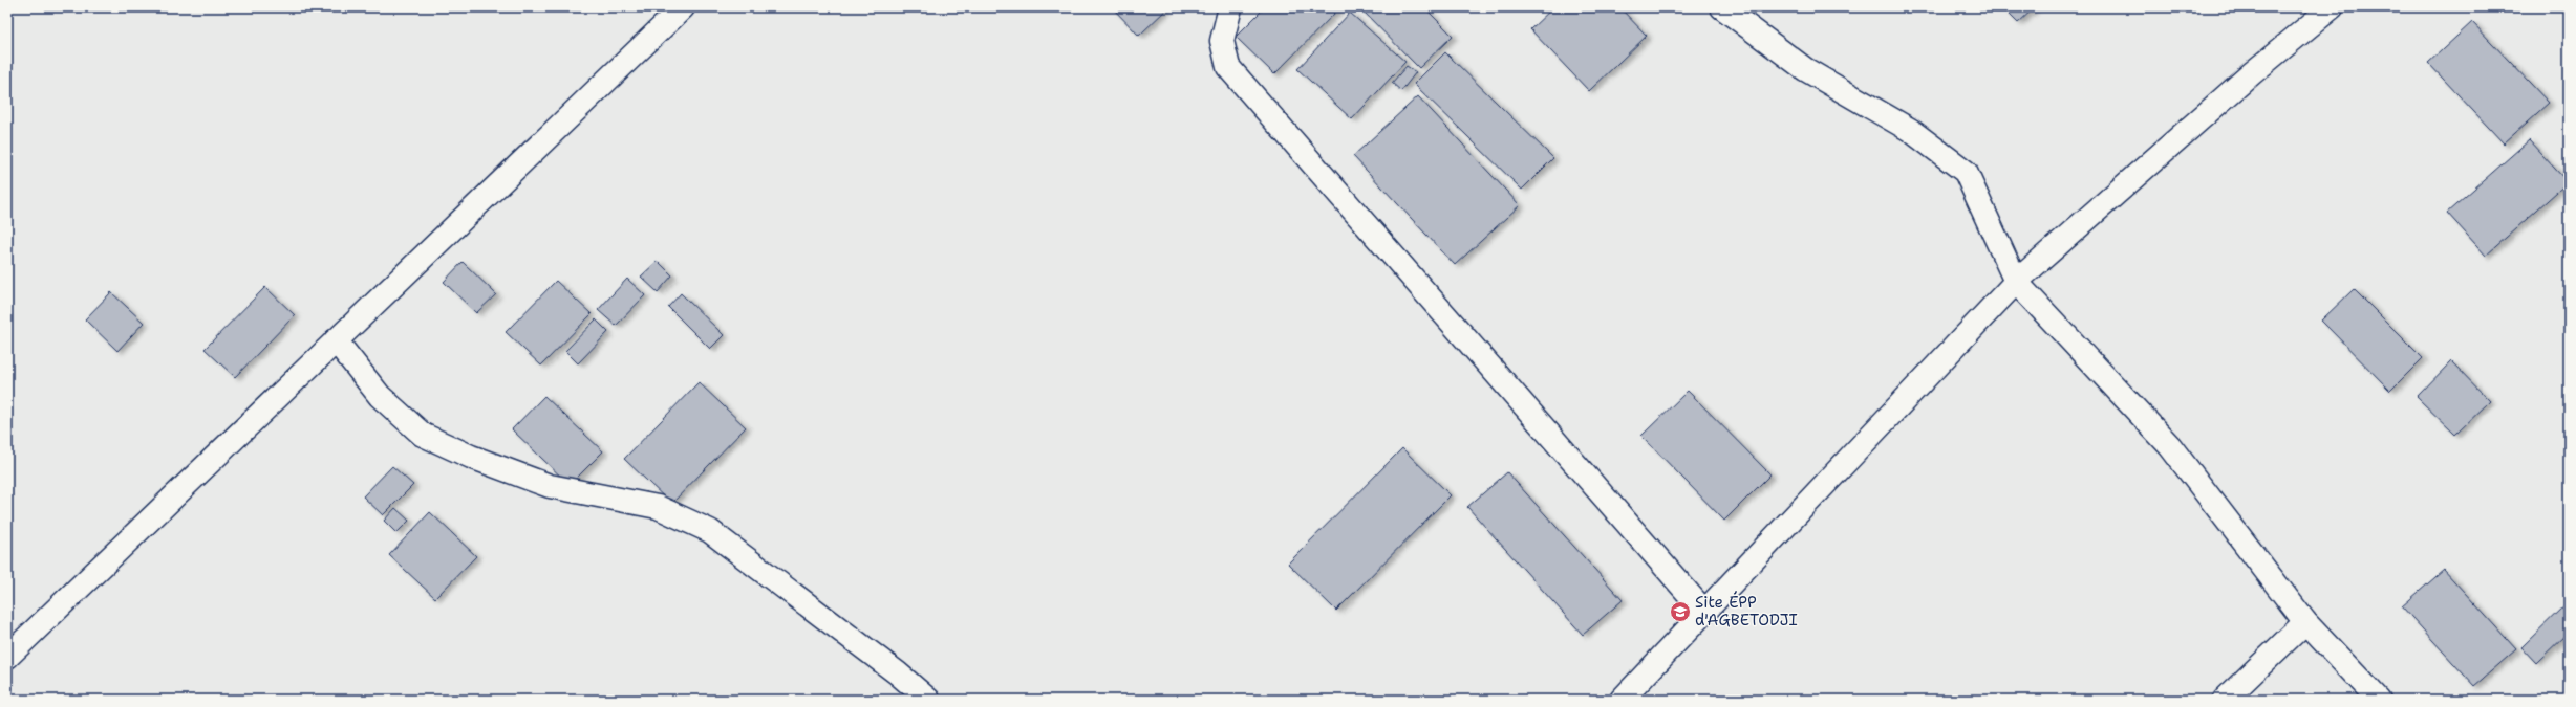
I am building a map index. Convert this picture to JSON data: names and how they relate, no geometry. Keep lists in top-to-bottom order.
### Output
{
  "places": {
    "school or university": ["Site ÉPP d'AGBETODJI"]
  }
}
